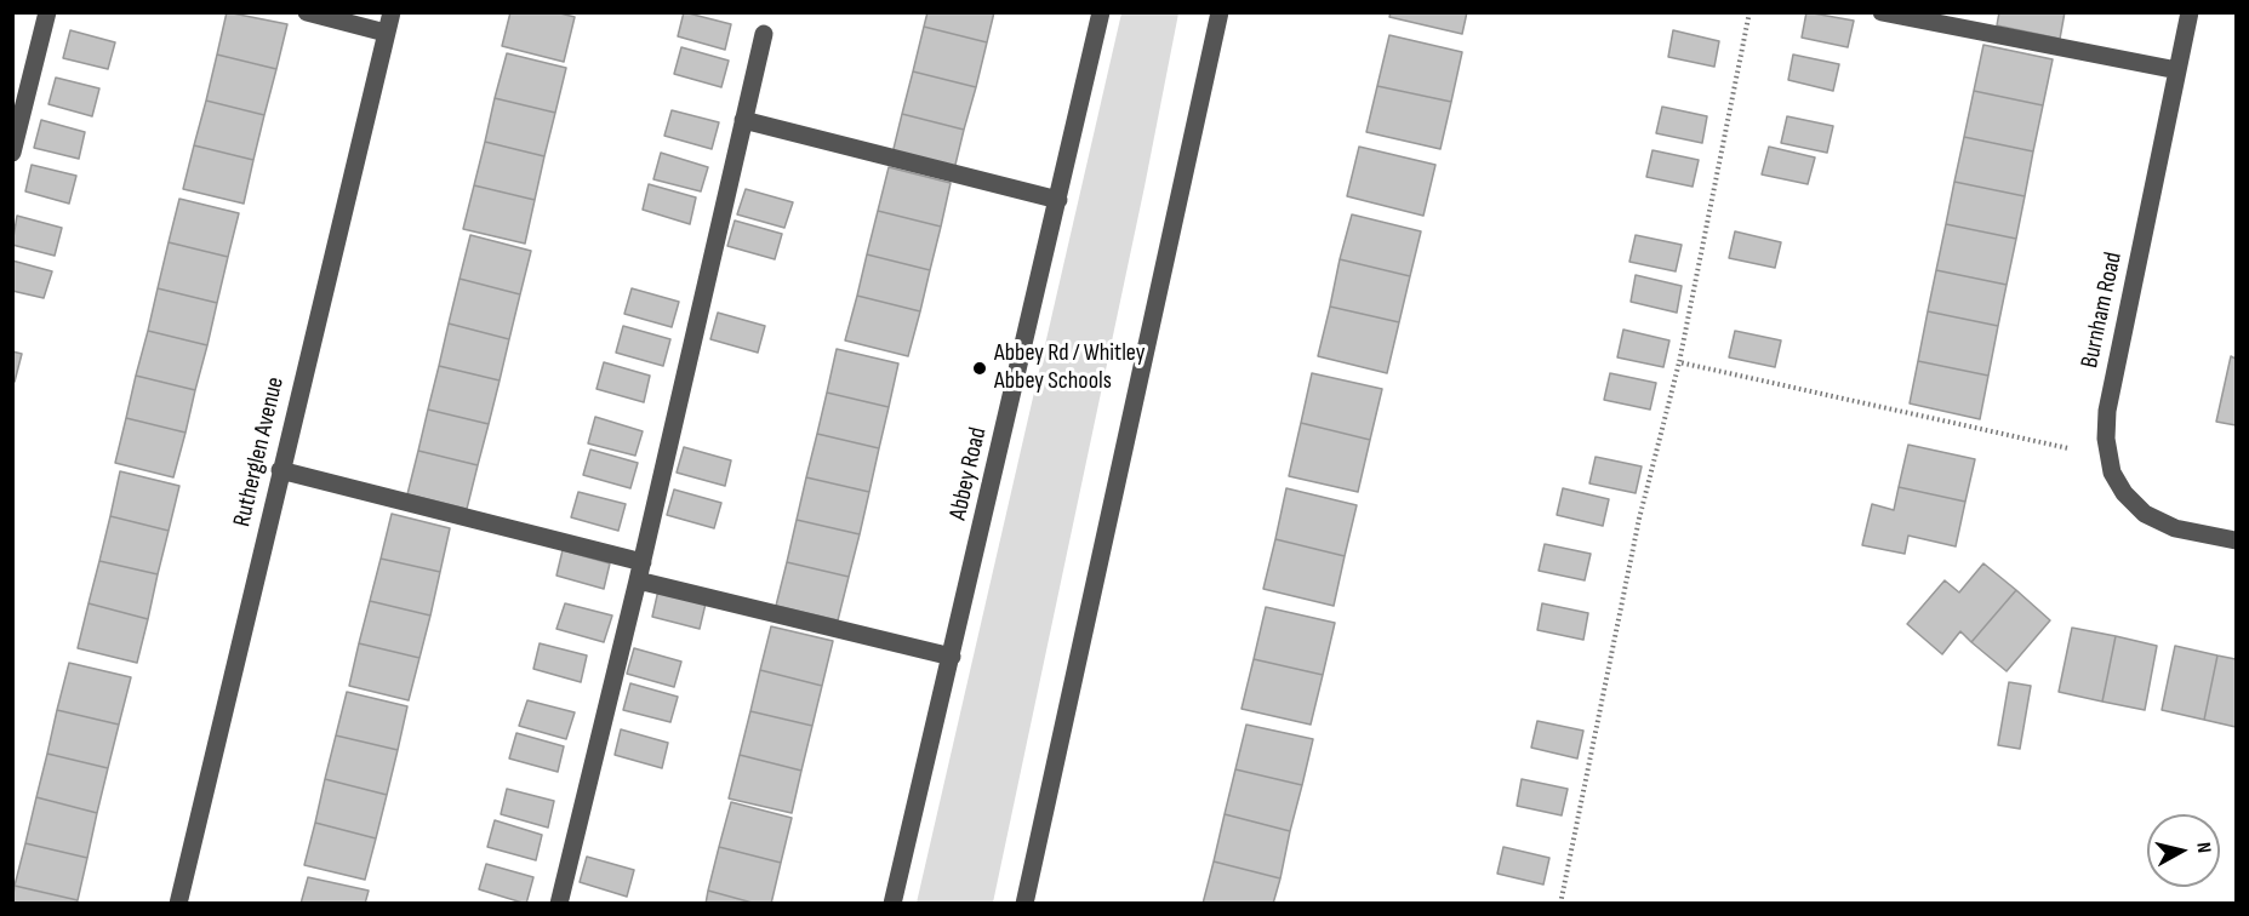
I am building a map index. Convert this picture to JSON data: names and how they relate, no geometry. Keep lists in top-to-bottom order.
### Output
{
  "streets": {
    "street": ["Burnham Road", "Rutherglen Avenue", "Abbey Road"]
  },
  "places": ["Abbey Rd / Whitley Abbey Schools"],
  "north": "right"
}
